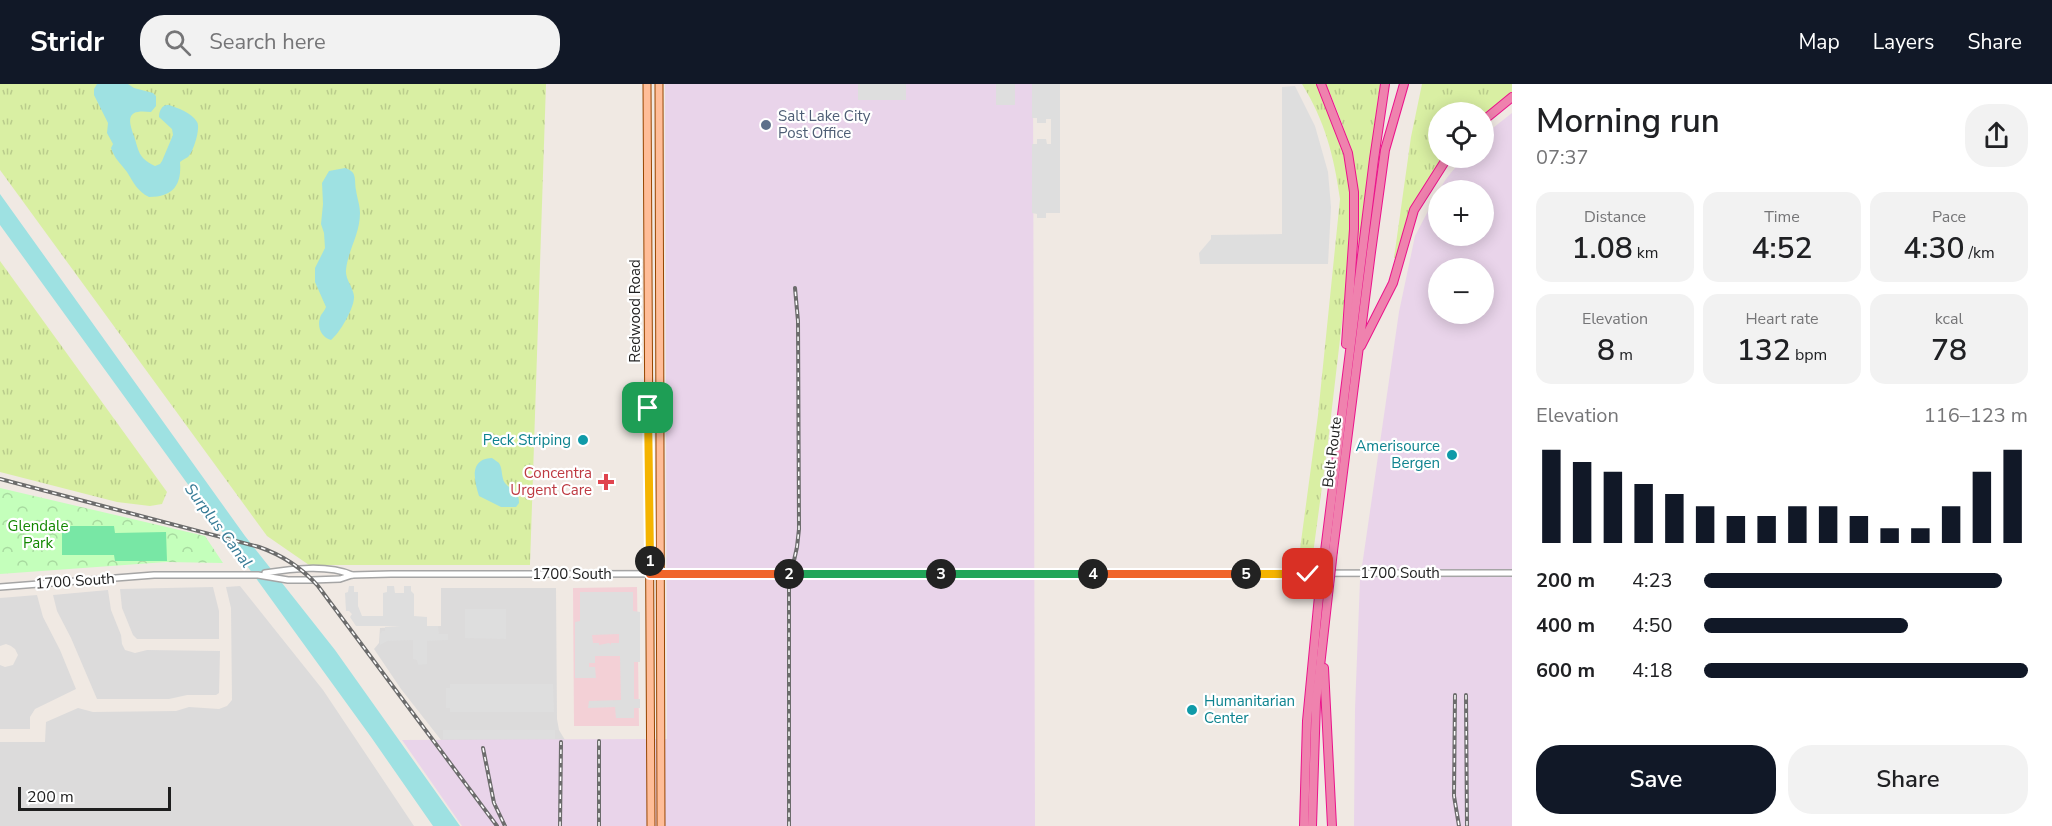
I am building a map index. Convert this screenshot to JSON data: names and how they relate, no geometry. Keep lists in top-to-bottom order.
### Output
{
  "streets": {
    "highway": ["Belt Route"],
    "main road": ["Redwood Road"],
    "street": ["1700 South"]
  },
  "crossings": [
    ["Redwood Road", "1700 South"]
  ],
  "water": ["Surplus Canal"],
  "parks": ["Glendale Park"],
  "places": {
    "other": [
      "Salt Lake City Post Office",
      "Peck Striping",
      "Amerisource Bergen",
      "Humanitarian Center"
    ],
    "health": ["Concentra Urgent Care"]
  },
  "scale_bar": "200 m",
  "page": {
    "header": "Stridr",
    "search": "Search here",
    "nav": ["Map", "Layers", "Share"],
    "heading": ["Morning run", "07:37"],
    "map_buttons": ["+", "−"],
    "stats": [
      ["Distance", "1.08 km"],
      ["Time", "4:52"],
      ["Pace", "4:30 /km"],
      ["Elevation", "8 m"],
      ["Heart rate", "132 bpm"],
      ["kcal", "78"]
    ],
    "chart": ["Elevation", "116–123 m"],
    "pins": [
      "1",
      "2",
      "3",
      "4",
      "5"
    ],
    "list": [
      {
        "name": "200 m",
        "note": "4:23"
      },
      {
        "name": "400 m",
        "note": "4:50"
      },
      {
        "name": "600 m",
        "note": "4:18"
      }
    ],
    "buttons": ["Save", "Share"],
    "scale": "200 m"
  }
}
